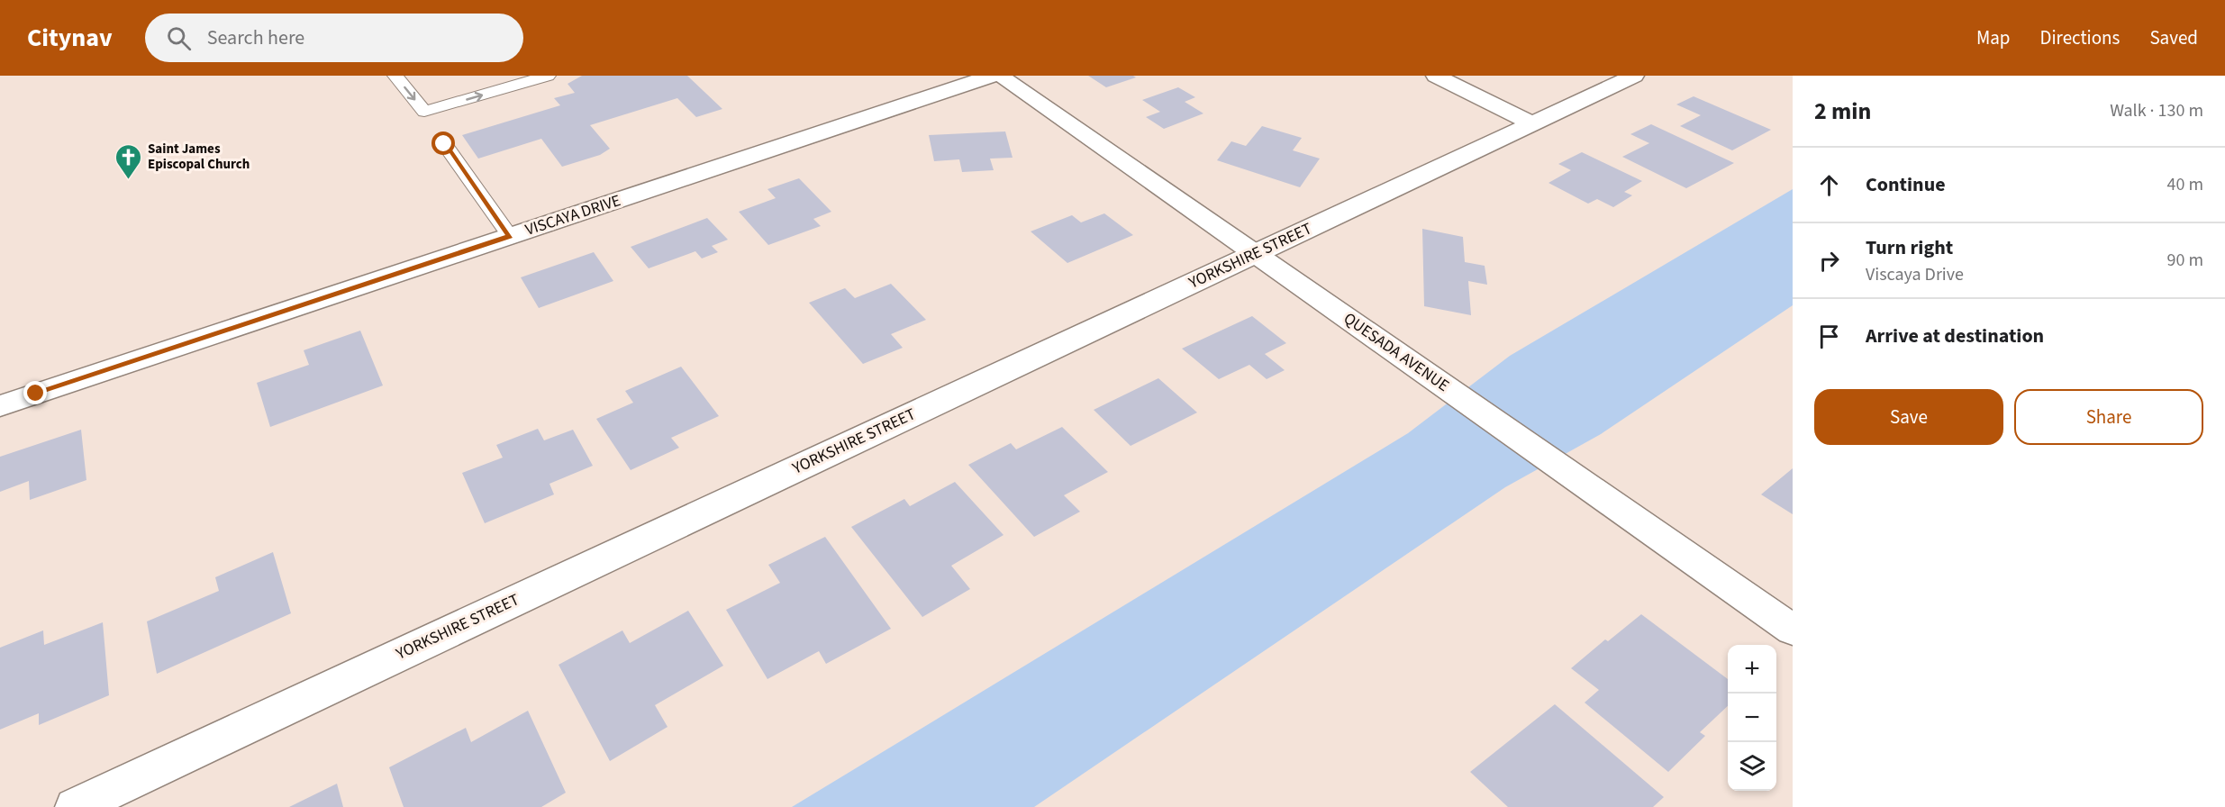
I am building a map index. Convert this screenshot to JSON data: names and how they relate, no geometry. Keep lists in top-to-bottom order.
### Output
{
  "streets": {
    "street": ["VISCAYA DRIVE", "YORKSHIRE STREET", "QUESADA AVENUE"]
  },
  "crossings": [
    ["YORKSHIRE STREET", "QUESADA AVENUE"]
  ],
  "places": {
    "church": ["Saint James Episcopal Church"]
  },
  "page": {
    "header": "Citynav",
    "search": "Search here",
    "nav": ["Map", "Directions", "Saved"],
    "heading": ["2 min", "Walk · 130 m"],
    "list": [
      ["Continue", "40 m"],
      ["Turn right", "Viscaya Drive", "90 m"],
      "Arrive at destination"
    ],
    "buttons": ["Save", "Share"],
    "map_buttons": ["+", "−"]
  }
}
